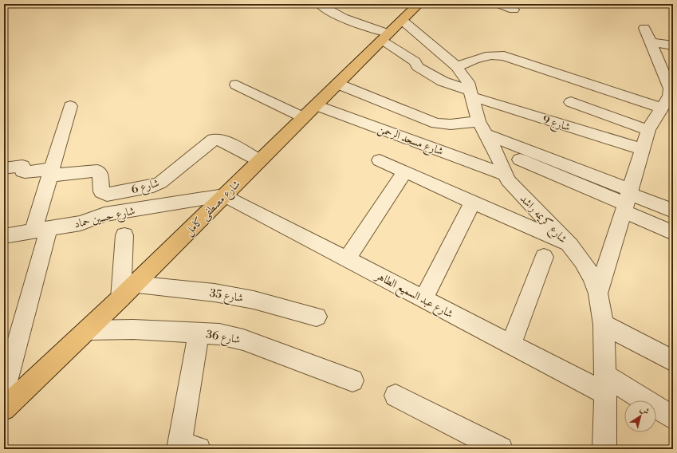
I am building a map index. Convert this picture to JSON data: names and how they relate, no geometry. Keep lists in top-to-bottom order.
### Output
{
  "streets": {
    "main road": ["شارع مصطفى كامل"],
    "street": [
      "شارع 9",
      "شارع مسجد الرحمن",
      "شارع 6",
      "شارع حسين حماد",
      "شارع كريمه راشد",
      "شارع عبد السميع الطاهر",
      "شارع 35",
      "شارع 36"
    ]
  },
  "crossings": [
    ["شارع 9", "شارع مصطفى كامل"],
    ["شارع 9", "شارع كريمه راشد"],
    ["شارع مسجد الرحمن", "شارع مصطفى كامل"],
    ["شارع مسجد الرحمن", "شارع كريمه راشد"],
    ["شارع 6", "شارع مصطفى كامل"],
    ["شارع مصطفى كامل", "شارع حسين حماد"],
    ["شارع مصطفى كامل", "شارع كريمه راشد"],
    ["شارع مصطفى كامل", "شارع عبد السميع الطاهر"],
    ["شارع مصطفى كامل", "شارع 35"],
    ["شارع مصطفى كامل", "شارع 36"],
    ["شارع حسين حماد", "شارع عبد السميع الطاهر"],
    ["شارع كريمه راشد", "شارع عبد السميع الطاهر"]
  ],
  "north": "top right"
}
